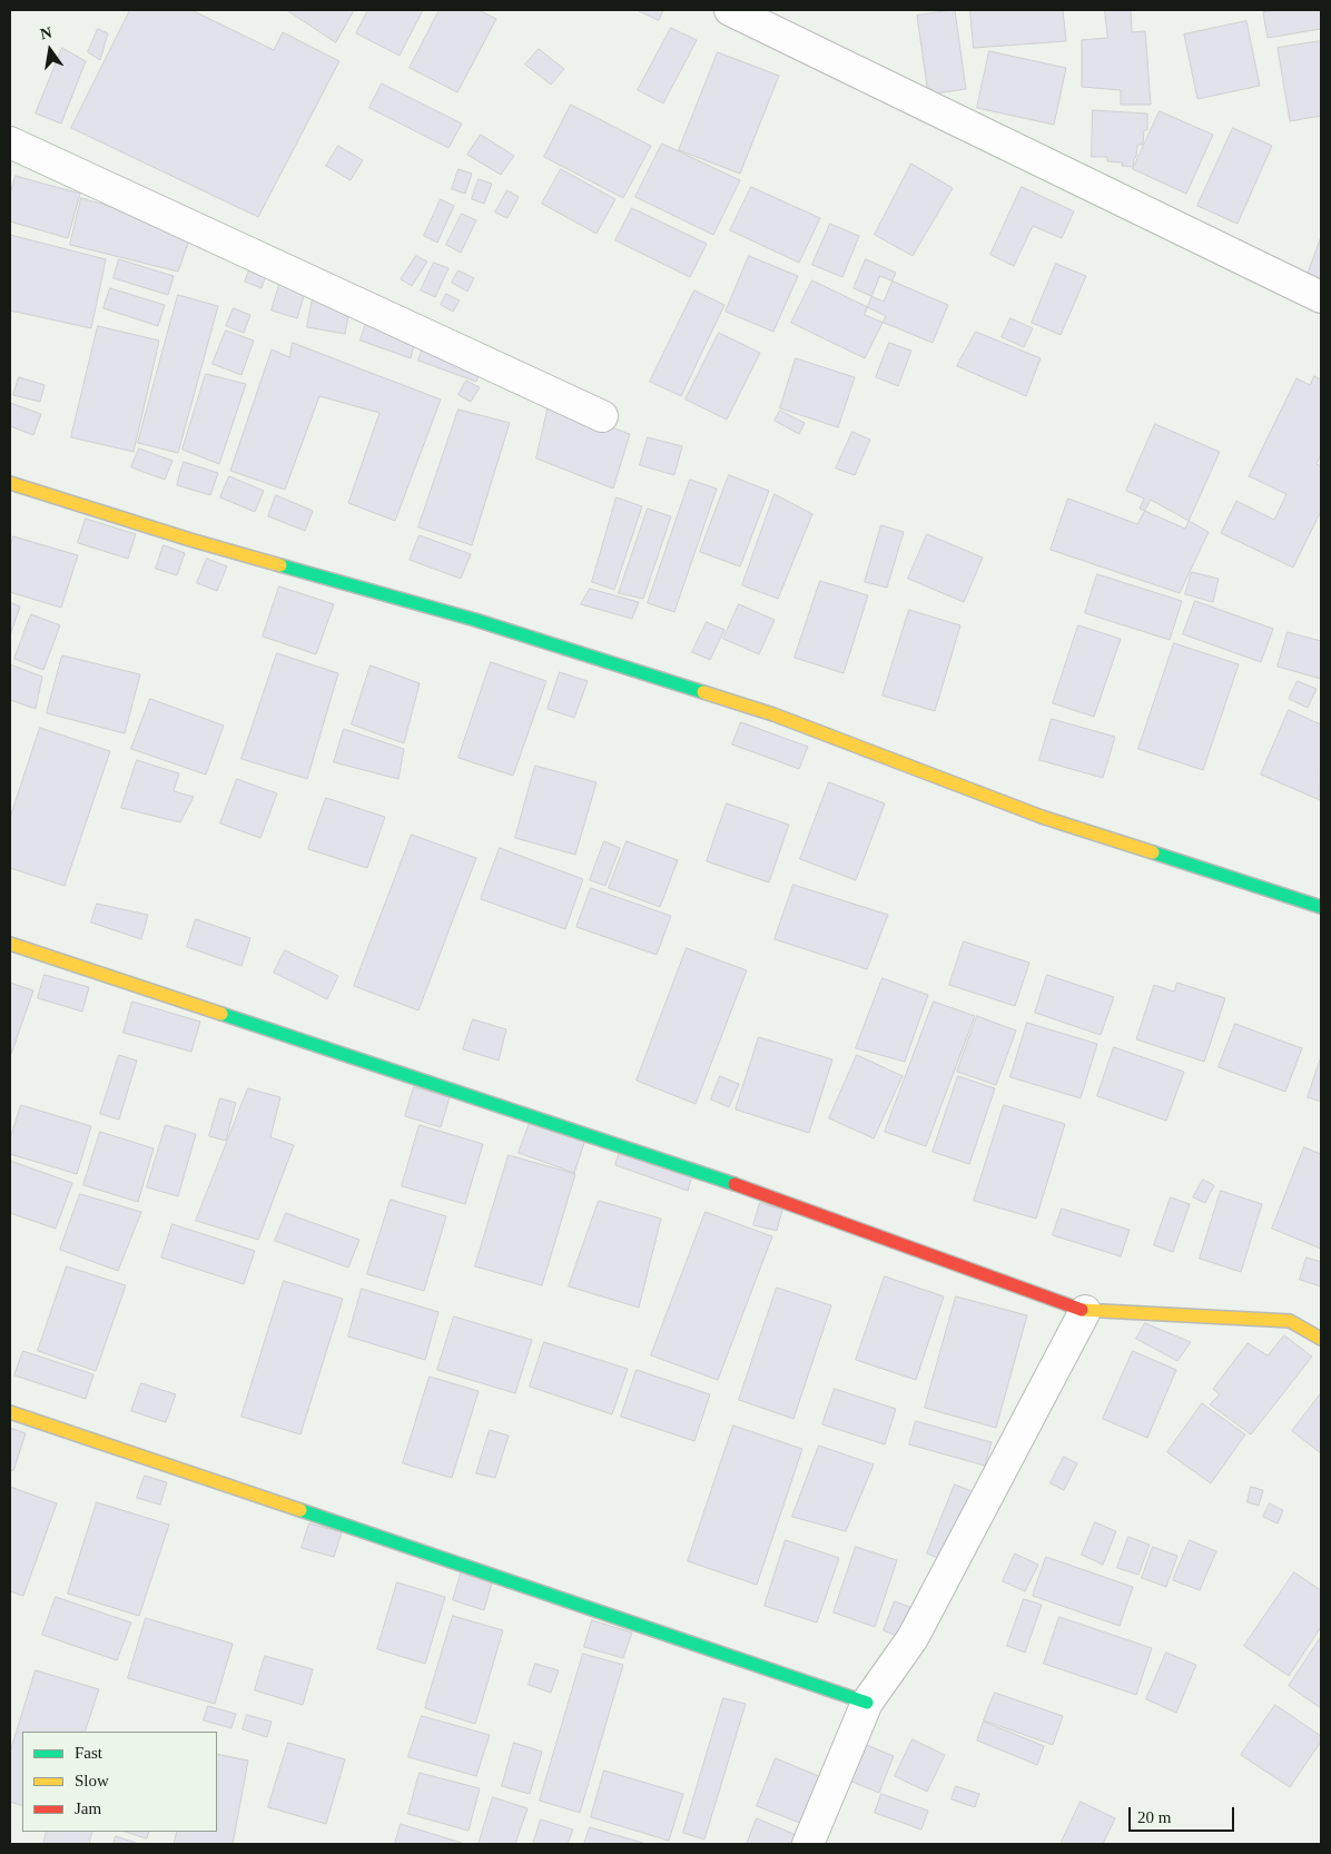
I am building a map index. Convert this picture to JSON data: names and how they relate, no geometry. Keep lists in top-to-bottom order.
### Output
{
  "legend": ["Fast", "Slow", "Jam"],
  "scale_bar": "20 m",
  "north": "top"
}
